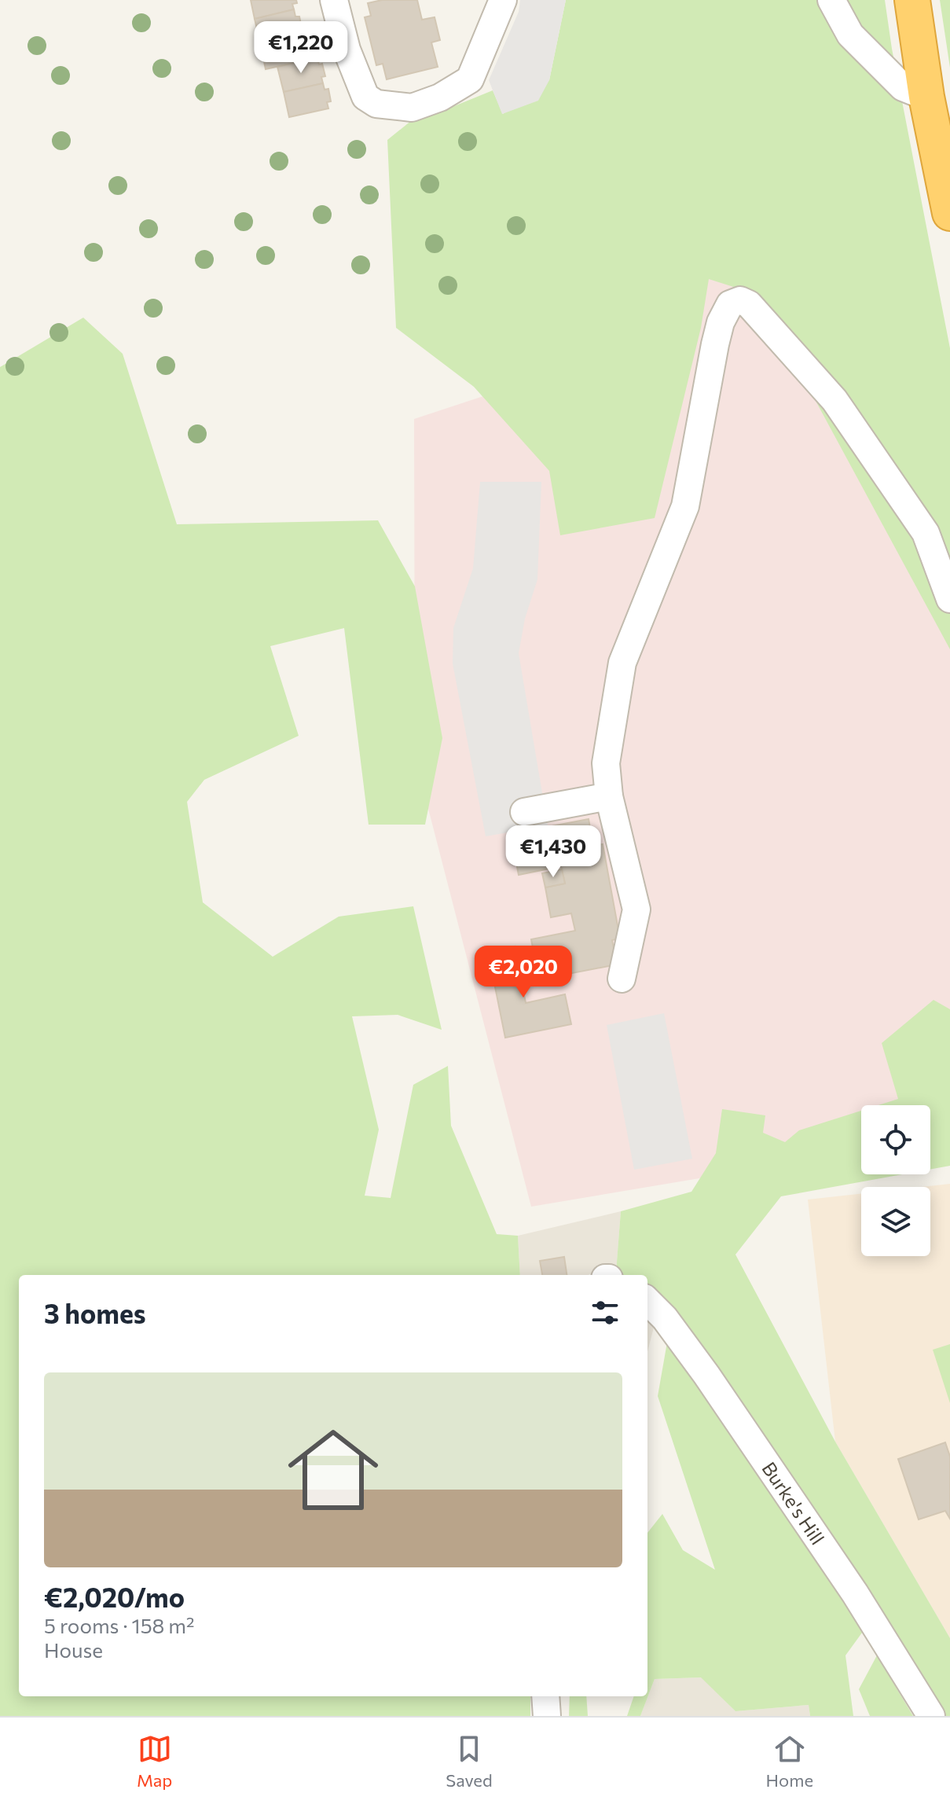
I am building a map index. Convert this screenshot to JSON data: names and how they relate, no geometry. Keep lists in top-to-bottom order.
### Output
{
  "streets": {
    "street": ["Burke's Hill"]
  },
  "page": {
    "price": ["€1,220", "€1,430", "€2,020"],
    "heading": "3 homes",
    "list": [
      {
        "name": "€2,020/mo",
        "note": "5 rooms · 158 m² · House"
      }
    ],
    "tabs": ["Map", "Saved", "Home"]
  }
}
